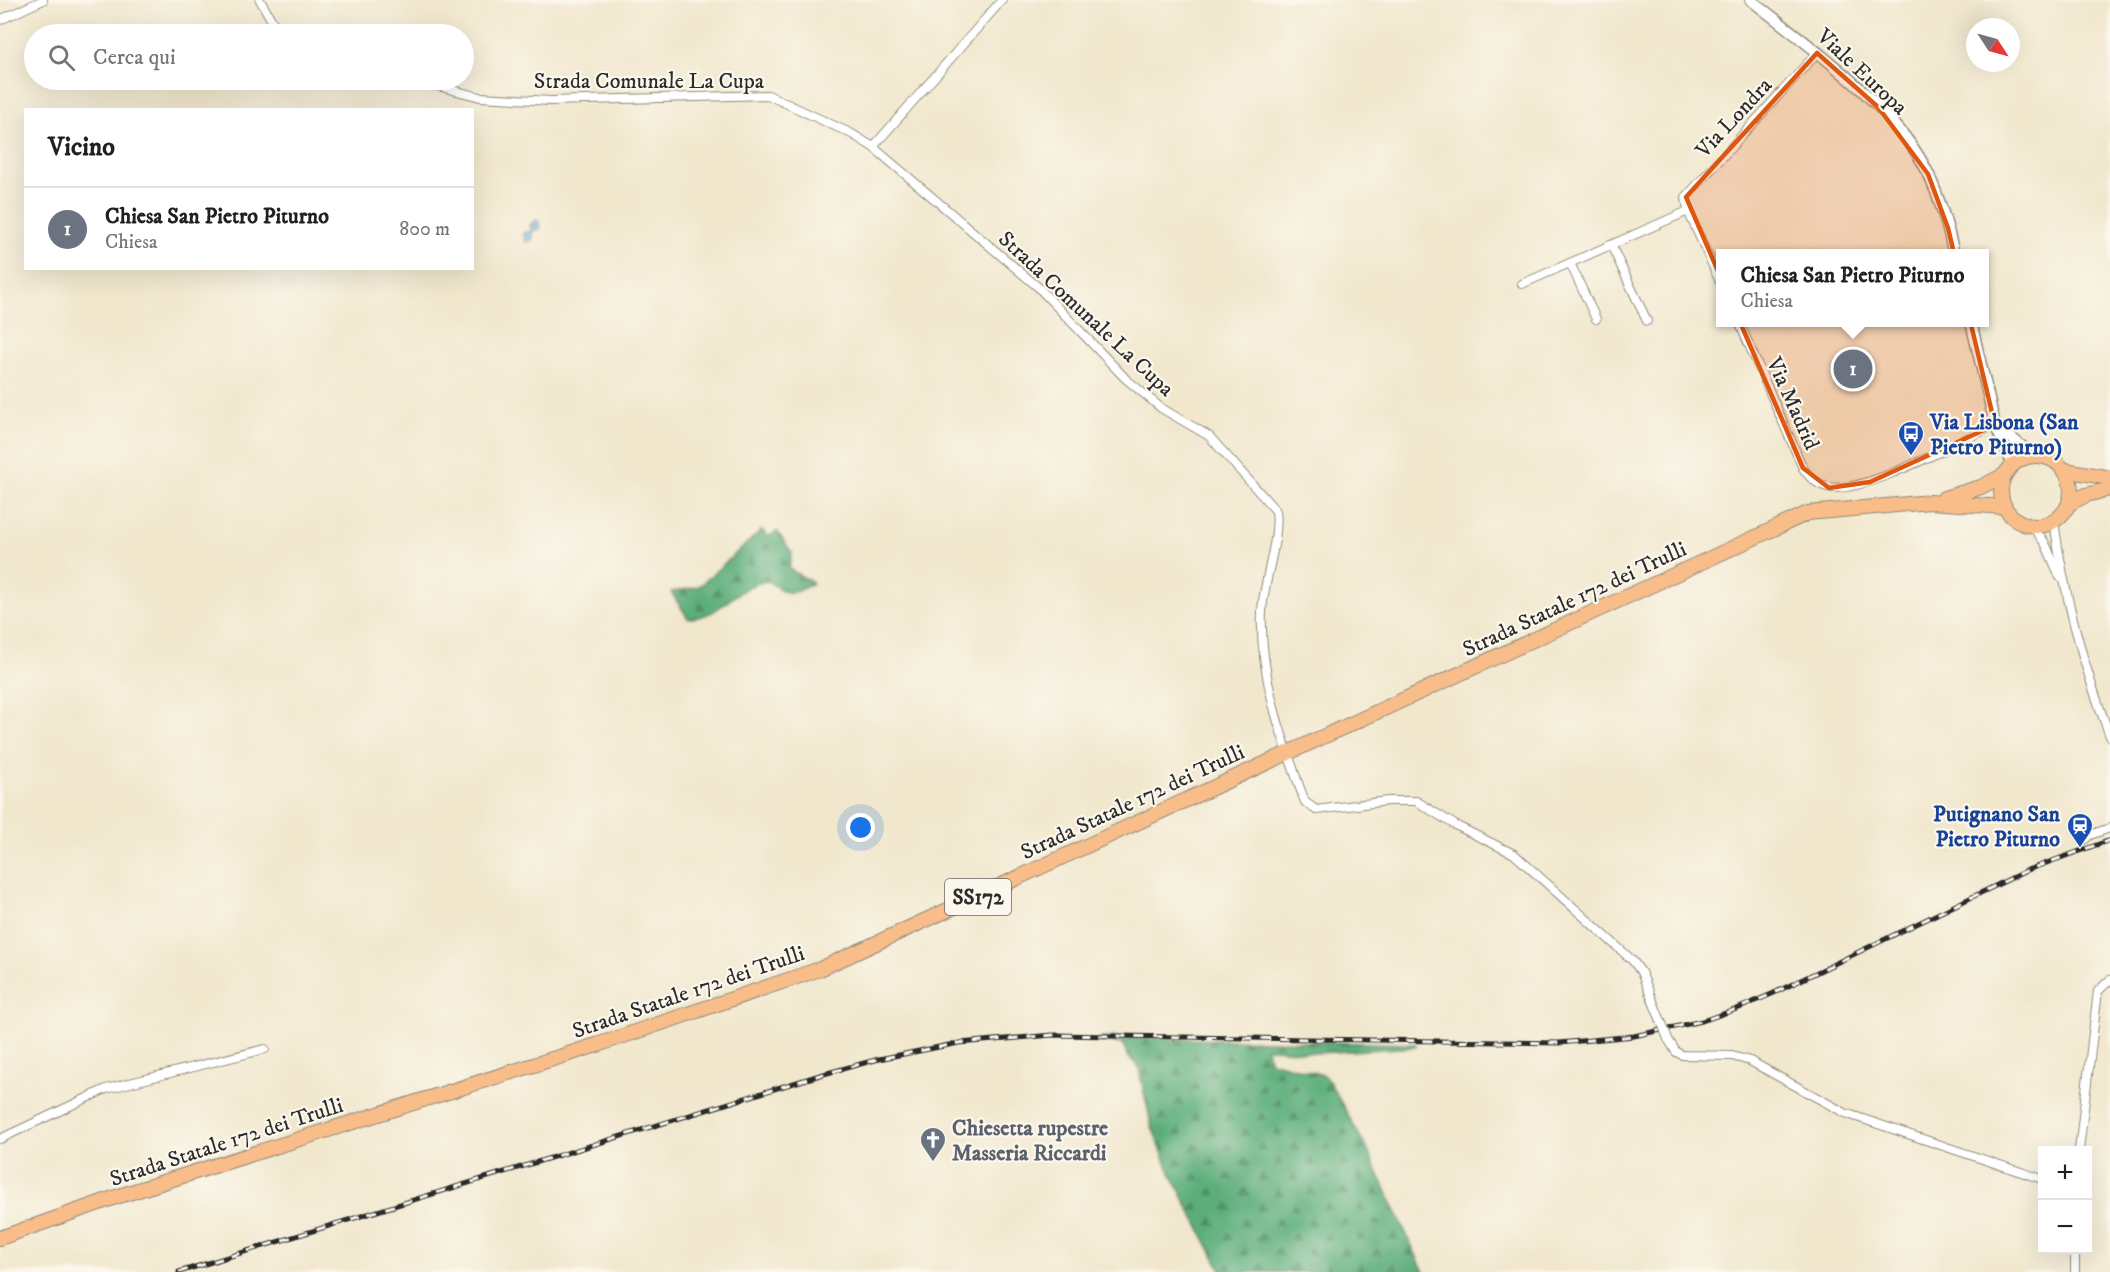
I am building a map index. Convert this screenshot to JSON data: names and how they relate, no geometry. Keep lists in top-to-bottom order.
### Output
{
  "streets": {
    "main road": ["Strada Statale 172 dei Trulli", "SS172"],
    "street": [
      "Viale Europa",
      "Strada Comunale La Cupa",
      "Via Londra",
      "Via Madrid"
    ]
  },
  "crossings": [
    ["Viale Europa", "Via Londra"],
    ["Strada Comunale La Cupa", "Strada Statale 172 dei Trulli"]
  ],
  "places": {
    "bus stop": ["Via Lisbona (San Pietro Piturno)"],
    "station": ["Putignano San Pietro Piturno"],
    "church": ["Chiesetta rupestre Masseria Riccardi"]
  },
  "north": "bottom right",
  "page": {
    "search": "Cerca qui",
    "heading": "Vicino",
    "list": [
      {
        "mark": "1",
        "name": "Chiesa San Pietro Piturno",
        "note": "Chiesa",
        "value": "800 m"
      }
    ],
    "popup": ["Chiesa San Pietro Piturno", "Chiesa"],
    "pins": "1",
    "map_buttons": ["+", "−"]
  }
}
